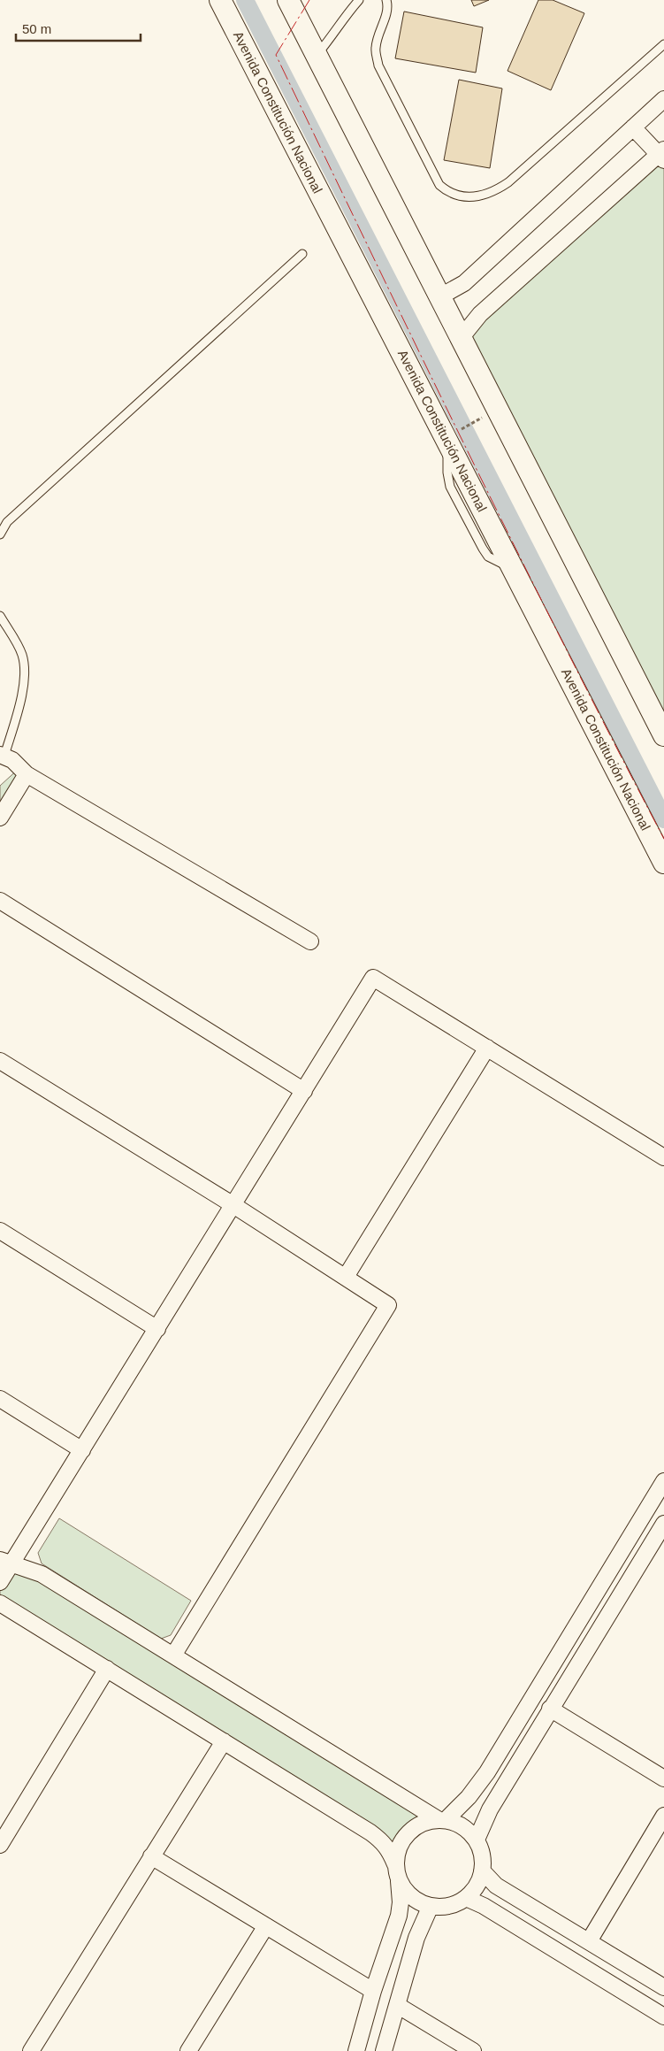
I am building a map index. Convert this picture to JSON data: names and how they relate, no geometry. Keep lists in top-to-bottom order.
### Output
{
  "streets": {
    "main road": ["Avenida Constitución Nacional"]
  },
  "scale_bar": "50 m"
}
